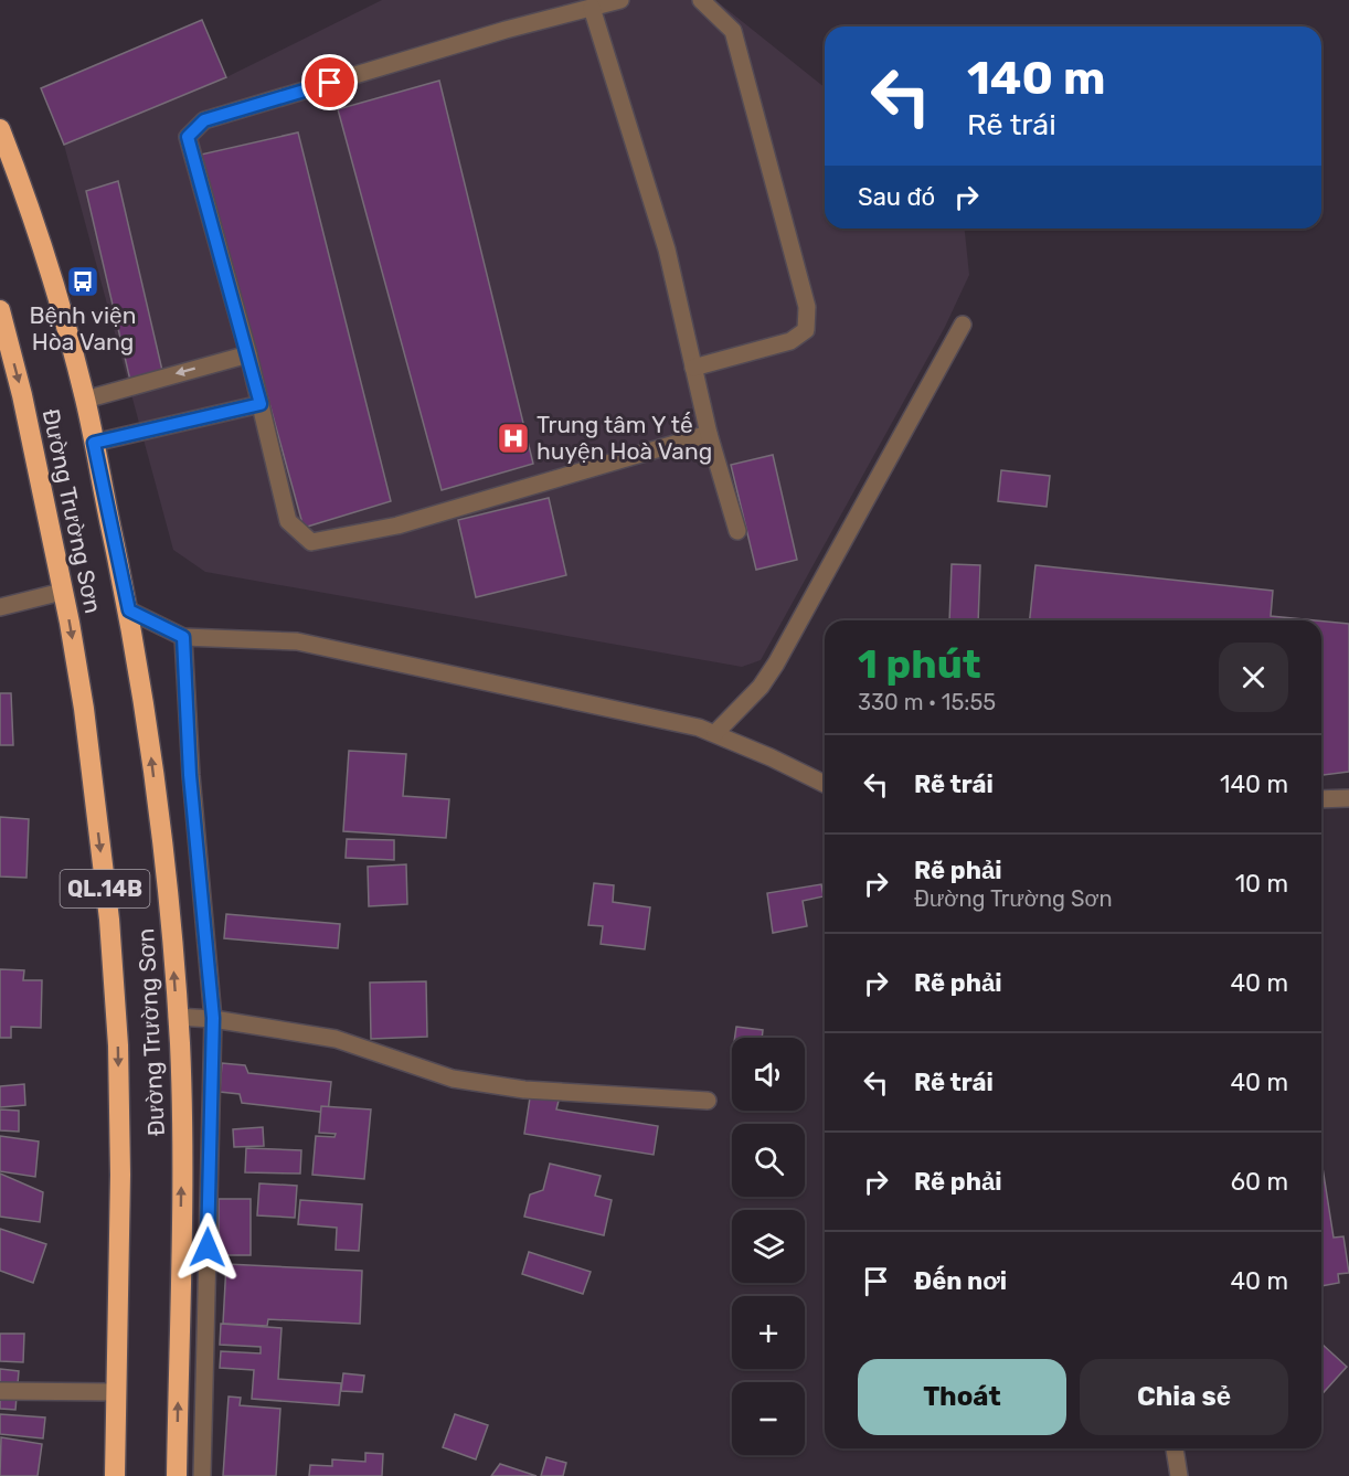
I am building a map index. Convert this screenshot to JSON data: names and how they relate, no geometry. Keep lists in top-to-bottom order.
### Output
{
  "streets": {
    "highway": ["Đường Trường Sơn", "QL.14B"]
  },
  "places": {
    "bus stop": ["Bệnh viện Hòa Vang"],
    "hospital": ["Trung tâm Y tế huyện Hoà Vang"]
  },
  "page": {
    "turn": ["140 m", "Rẽ trái"],
    "then": "Sau đó",
    "heading": ["1 phút", "330 m · 15:55"],
    "list": [
      {
        "name": "Rẽ trái",
        "value": "140 m"
      },
      {
        "name": "Rẽ phải",
        "note": "Đường Trường Sơn",
        "value": "10 m"
      },
      {
        "name": "Rẽ phải",
        "value": "40 m"
      },
      {
        "name": "Rẽ trái",
        "value": "40 m"
      },
      {
        "name": "Rẽ phải",
        "value": "60 m"
      },
      {
        "name": "Đến nơi",
        "value": "40 m"
      }
    ],
    "map_buttons": ["+", "−"],
    "buttons": ["Thoát", "Chia sẻ"]
  }
}
